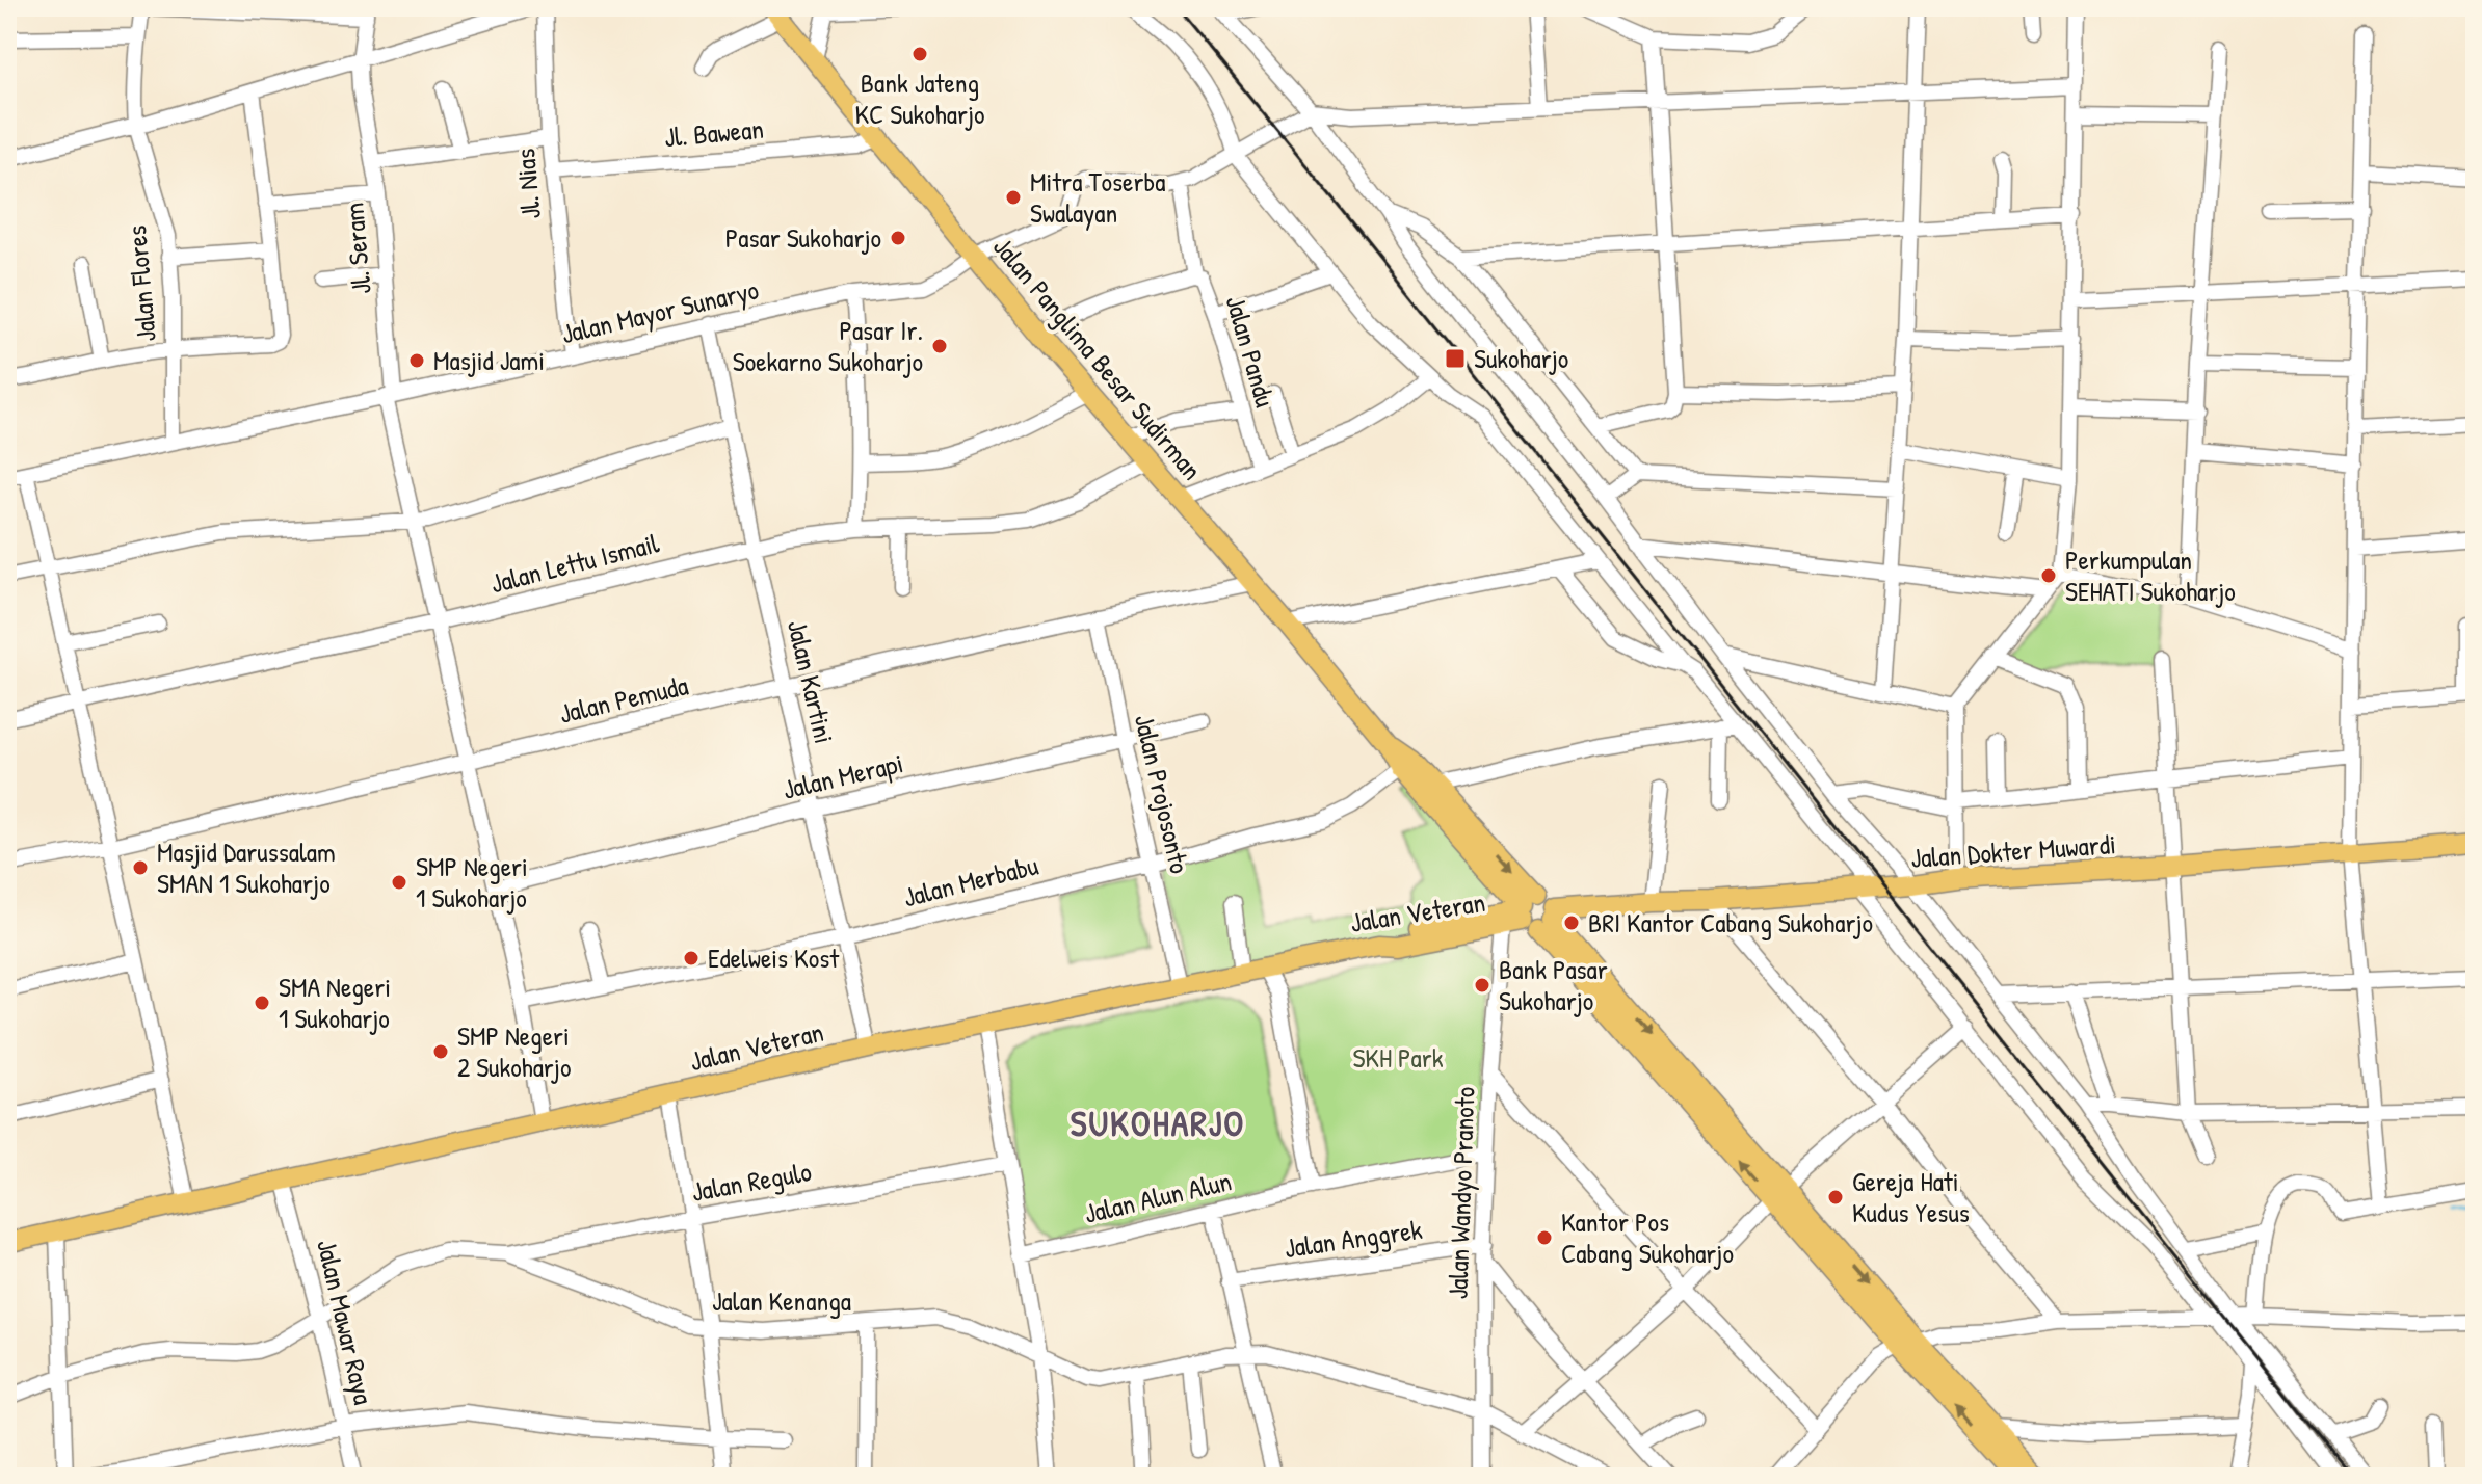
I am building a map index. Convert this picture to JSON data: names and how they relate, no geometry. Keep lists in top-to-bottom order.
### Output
{
  "streets": {
    "main road": ["Jalan Panglima Besar Sudirman", "Jalan Dokter Muwardi", "Jalan Veteran"],
    "street": [
      "Jl. Bawean",
      "Jl. Nias",
      "Jl. Seram",
      "Jalan Flores",
      "Jalan Mayor Sunaryo",
      "Jalan Pandu",
      "Jalan Lettu Ismail",
      "Jalan Kartini",
      "Jalan Pemuda",
      "Jalan Merapi",
      "Jalan Projosonto",
      "Jalan Merbabu",
      "Jalan Regulo",
      "Jalan Wandyo Pranoto",
      "Jalan Alun Alun",
      "Jalan Anggrek",
      "Jalan Kenanga",
      "Jalan Mawar Raya"
    ]
  },
  "crossings": [
    ["Jl. Bawean", "Jl. Nias"],
    ["Jl. Bawean", "Jalan Panglima Besar Sudirman"],
    ["Jl. Nias", "Jalan Mayor Sunaryo"],
    ["Jl. Seram", "Jalan Mayor Sunaryo"],
    ["Jl. Seram", "Jalan Lettu Ismail"],
    ["Jl. Seram", "Jalan Pemuda"],
    ["Jl. Seram", "Jalan Merapi"],
    ["Jl. Seram", "Jalan Merbabu"],
    ["Jl. Seram", "Jalan Veteran"],
    ["Jalan Flores", "Jalan Mayor Sunaryo"],
    ["Jalan Mayor Sunaryo", "Jalan Panglima Besar Sudirman"],
    ["Jalan Mayor Sunaryo", "Jalan Kartini"],
    ["Jalan Pandu", "Jalan Panglima Besar Sudirman"],
    ["Jalan Panglima Besar Sudirman", "Jalan Lettu Ismail"],
    ["Jalan Panglima Besar Sudirman", "Jalan Pemuda"],
    ["Jalan Panglima Besar Sudirman", "Jalan Dokter Muwardi"],
    ["Jalan Panglima Besar Sudirman", "Jalan Merbabu"],
    ["Jalan Panglima Besar Sudirman", "Jalan Veteran"],
    ["Jalan Panglima Besar Sudirman", "Jalan Wandyo Pranoto"],
    ["Jalan Lettu Ismail", "Jalan Kartini"],
    ["Jalan Kartini", "Jalan Pemuda"],
    ["Jalan Kartini", "Jalan Merapi"],
    ["Jalan Kartini", "Jalan Merbabu"],
    ["Jalan Kartini", "Jalan Veteran"],
    ["Jalan Pemuda", "Jalan Projosonto"],
    ["Jalan Merapi", "Jalan Projosonto"],
    ["Jalan Projosonto", "Jalan Merbabu"],
    ["Jalan Projosonto", "Jalan Veteran"],
    ["Jalan Dokter Muwardi", "Jalan Veteran"],
    ["Jalan Dokter Muwardi", "Jalan Wandyo Pranoto"],
    ["Jalan Veteran", "Jalan Wandyo Pranoto"],
    ["Jalan Veteran", "Jalan Mawar Raya"],
    ["Jalan Regulo", "Jalan Kenanga"],
    ["Jalan Wandyo Pranoto", "Jalan Alun Alun"],
    ["Jalan Wandyo Pranoto", "Jalan Anggrek"],
    ["Jalan Wandyo Pranoto", "Jalan Kenanga"],
    ["Jalan Kenanga", "Jalan Mawar Raya"]
  ],
  "districts": ["SUKOHARJO"],
  "parks": ["SKH Park"],
  "places": {
    "other": [
      "Bank Jateng KC Sukoharjo",
      "Mitra Toserba Swalayan",
      "Pasar Sukoharjo",
      "Pasar Ir. Soekarno Sukoharjo",
      "Masjid Jami",
      "Perkumpulan SEHATI Sukoharjo",
      "Masjid Darussalam SMAN 1 Sukoharjo",
      "SMP Negeri 1 Sukoharjo",
      "BRI Kantor Cabang Sukoharjo",
      "Edelweis Kost",
      "Bank Pasar Sukoharjo",
      "SMA Negeri 1 Sukoharjo",
      "SMP Negeri 2 Sukoharjo",
      "Gereja Hati Kudus Yesus",
      "Kantor Pos Cabang Sukoharjo"
    ],
    "transit": ["Sukoharjo"]
  }
}
